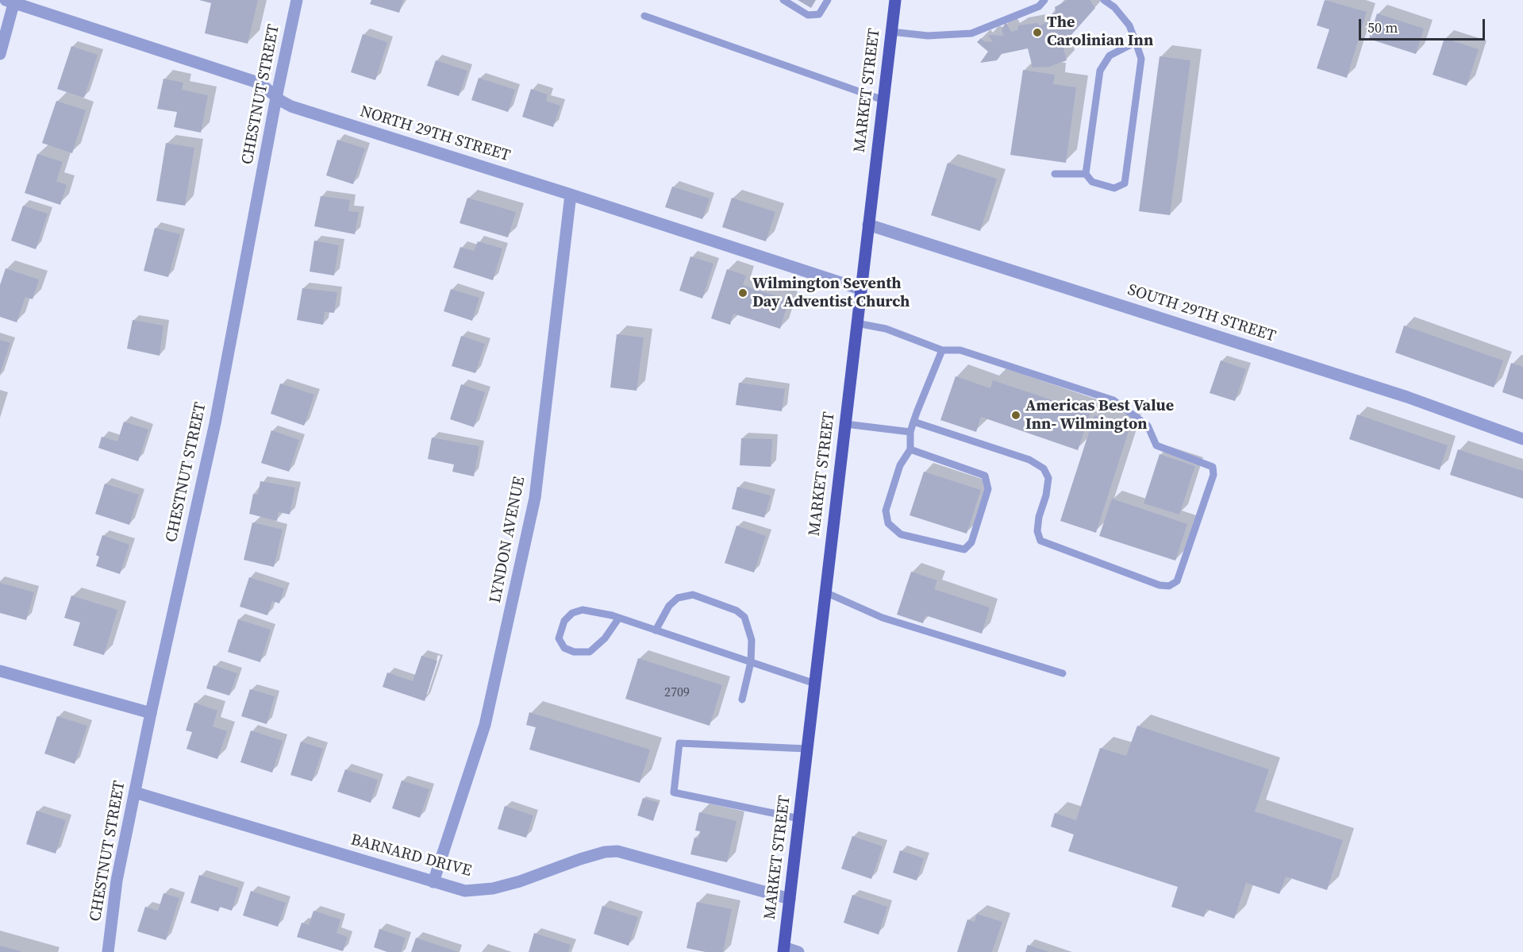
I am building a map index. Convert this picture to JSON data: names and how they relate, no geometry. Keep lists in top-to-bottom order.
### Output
{
  "streets": {
    "main road": ["MARKET STREET"],
    "street": [
      "CHESTNUT STREET",
      "NORTH 29TH STREET",
      "SOUTH 29TH STREET",
      "LYNDON AVENUE",
      "BARNARD DRIVE"
    ]
  },
  "crossings": [
    ["MARKET STREET", "NORTH 29TH STREET"],
    ["MARKET STREET", "SOUTH 29TH STREET"],
    ["MARKET STREET", "BARNARD DRIVE"],
    ["CHESTNUT STREET", "NORTH 29TH STREET"],
    ["CHESTNUT STREET", "BARNARD DRIVE"],
    ["NORTH 29TH STREET", "LYNDON AVENUE"],
    ["LYNDON AVENUE", "BARNARD DRIVE"]
  ],
  "places": ["The Carolinian Inn", "Wilmington Seventh Day Adventist Church", "Americas Best Value Inn- Wilmington"],
  "house_numbers": ["2709"],
  "scale_bar": "50 m"
}
